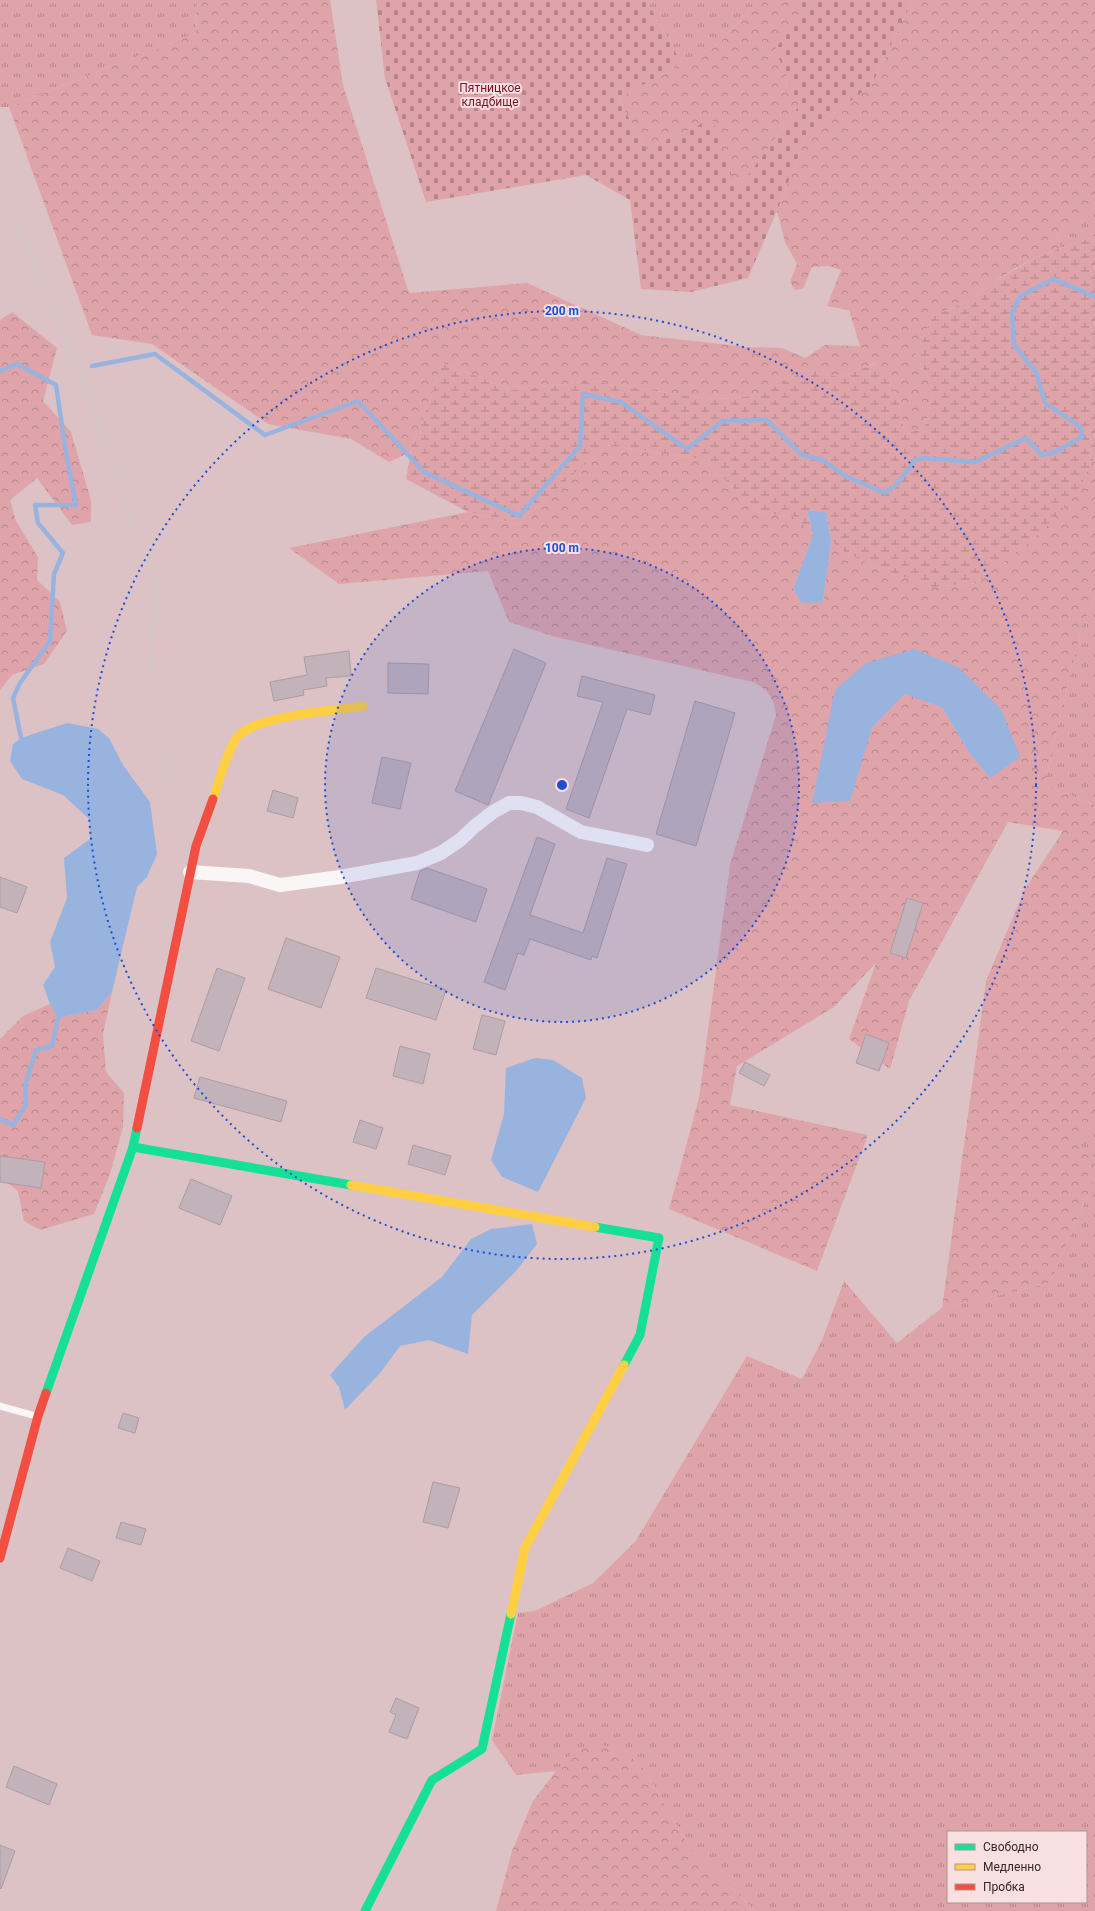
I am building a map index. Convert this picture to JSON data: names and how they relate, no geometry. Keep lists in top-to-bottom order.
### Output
{
  "parks": ["Пятницкое кладбище"],
  "legend": ["Свободно", "Медленно", "Пробка"],
  "rings": ["200 m", "100 m"]
}
